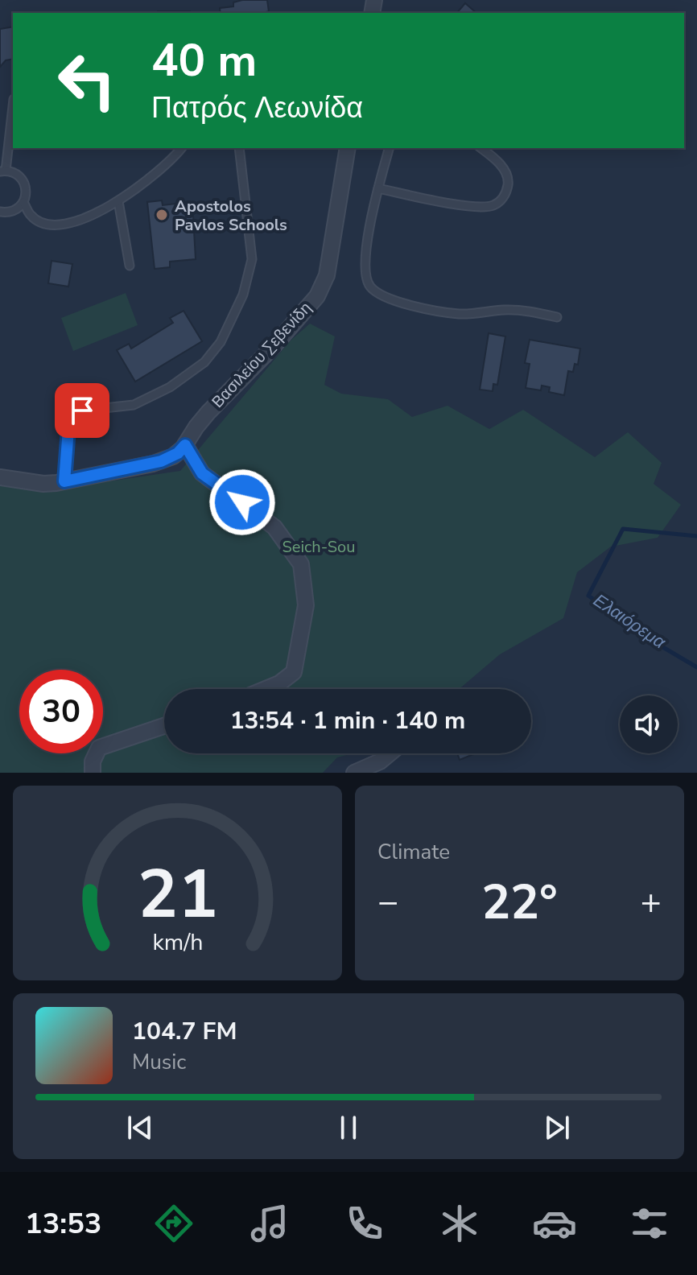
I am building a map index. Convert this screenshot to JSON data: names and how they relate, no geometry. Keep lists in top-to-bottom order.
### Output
{
  "streets": {
    "street": ["Βασιλείου Σεβενίδη"]
  },
  "water": ["Ελαιόρεμα"],
  "parks": ["Seich-Sou"],
  "places": ["Apostolos Pavlos Schools"],
  "page": {
    "turn": ["40 m", "Πατρός Λεωνίδα"],
    "limit": "30",
    "trip": "13:54 · 1 min · 140 m",
    "tile": "Climate",
    "heat": ["−", "22°", "+"],
    "song": ["104.7 FM", "Music"],
    "tabs": "13:53",
    "gauge": ["21", "km/h"]
  }
}
